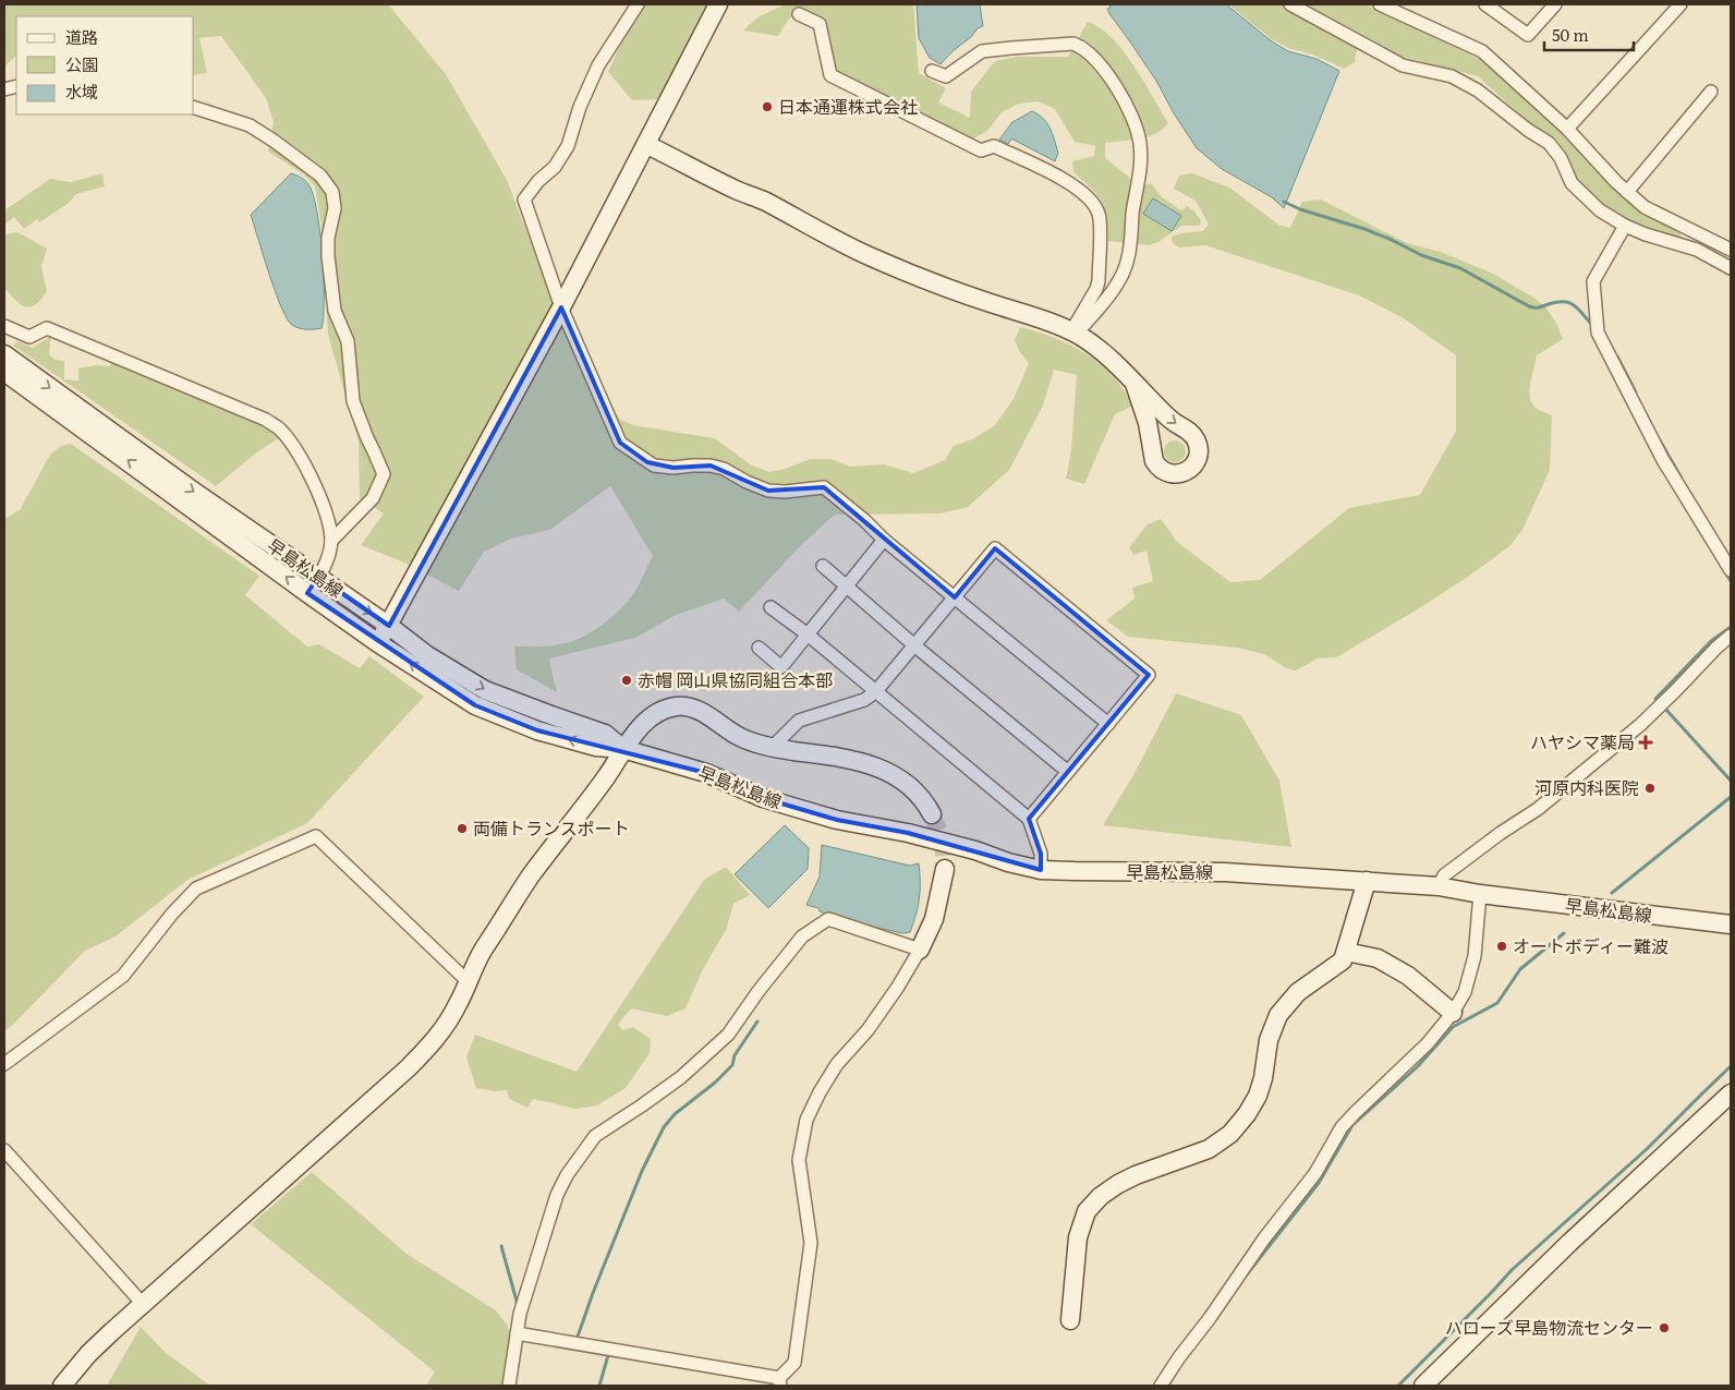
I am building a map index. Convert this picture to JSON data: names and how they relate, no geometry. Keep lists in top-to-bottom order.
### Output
{
  "streets": {
    "street": ["早島松島線"]
  },
  "places": {
    "other": [
      "日本通運株式会社",
      "赤帽 岡山県協同組合本部",
      "河原内科医院",
      "両備トランスポート",
      "オートボディー難波",
      "ハローズ早島物流センター"
    ],
    "health": ["ハヤシマ薬局"]
  },
  "legend": ["道路", "公園", "水域"],
  "scale_bar": "50 m"
}
